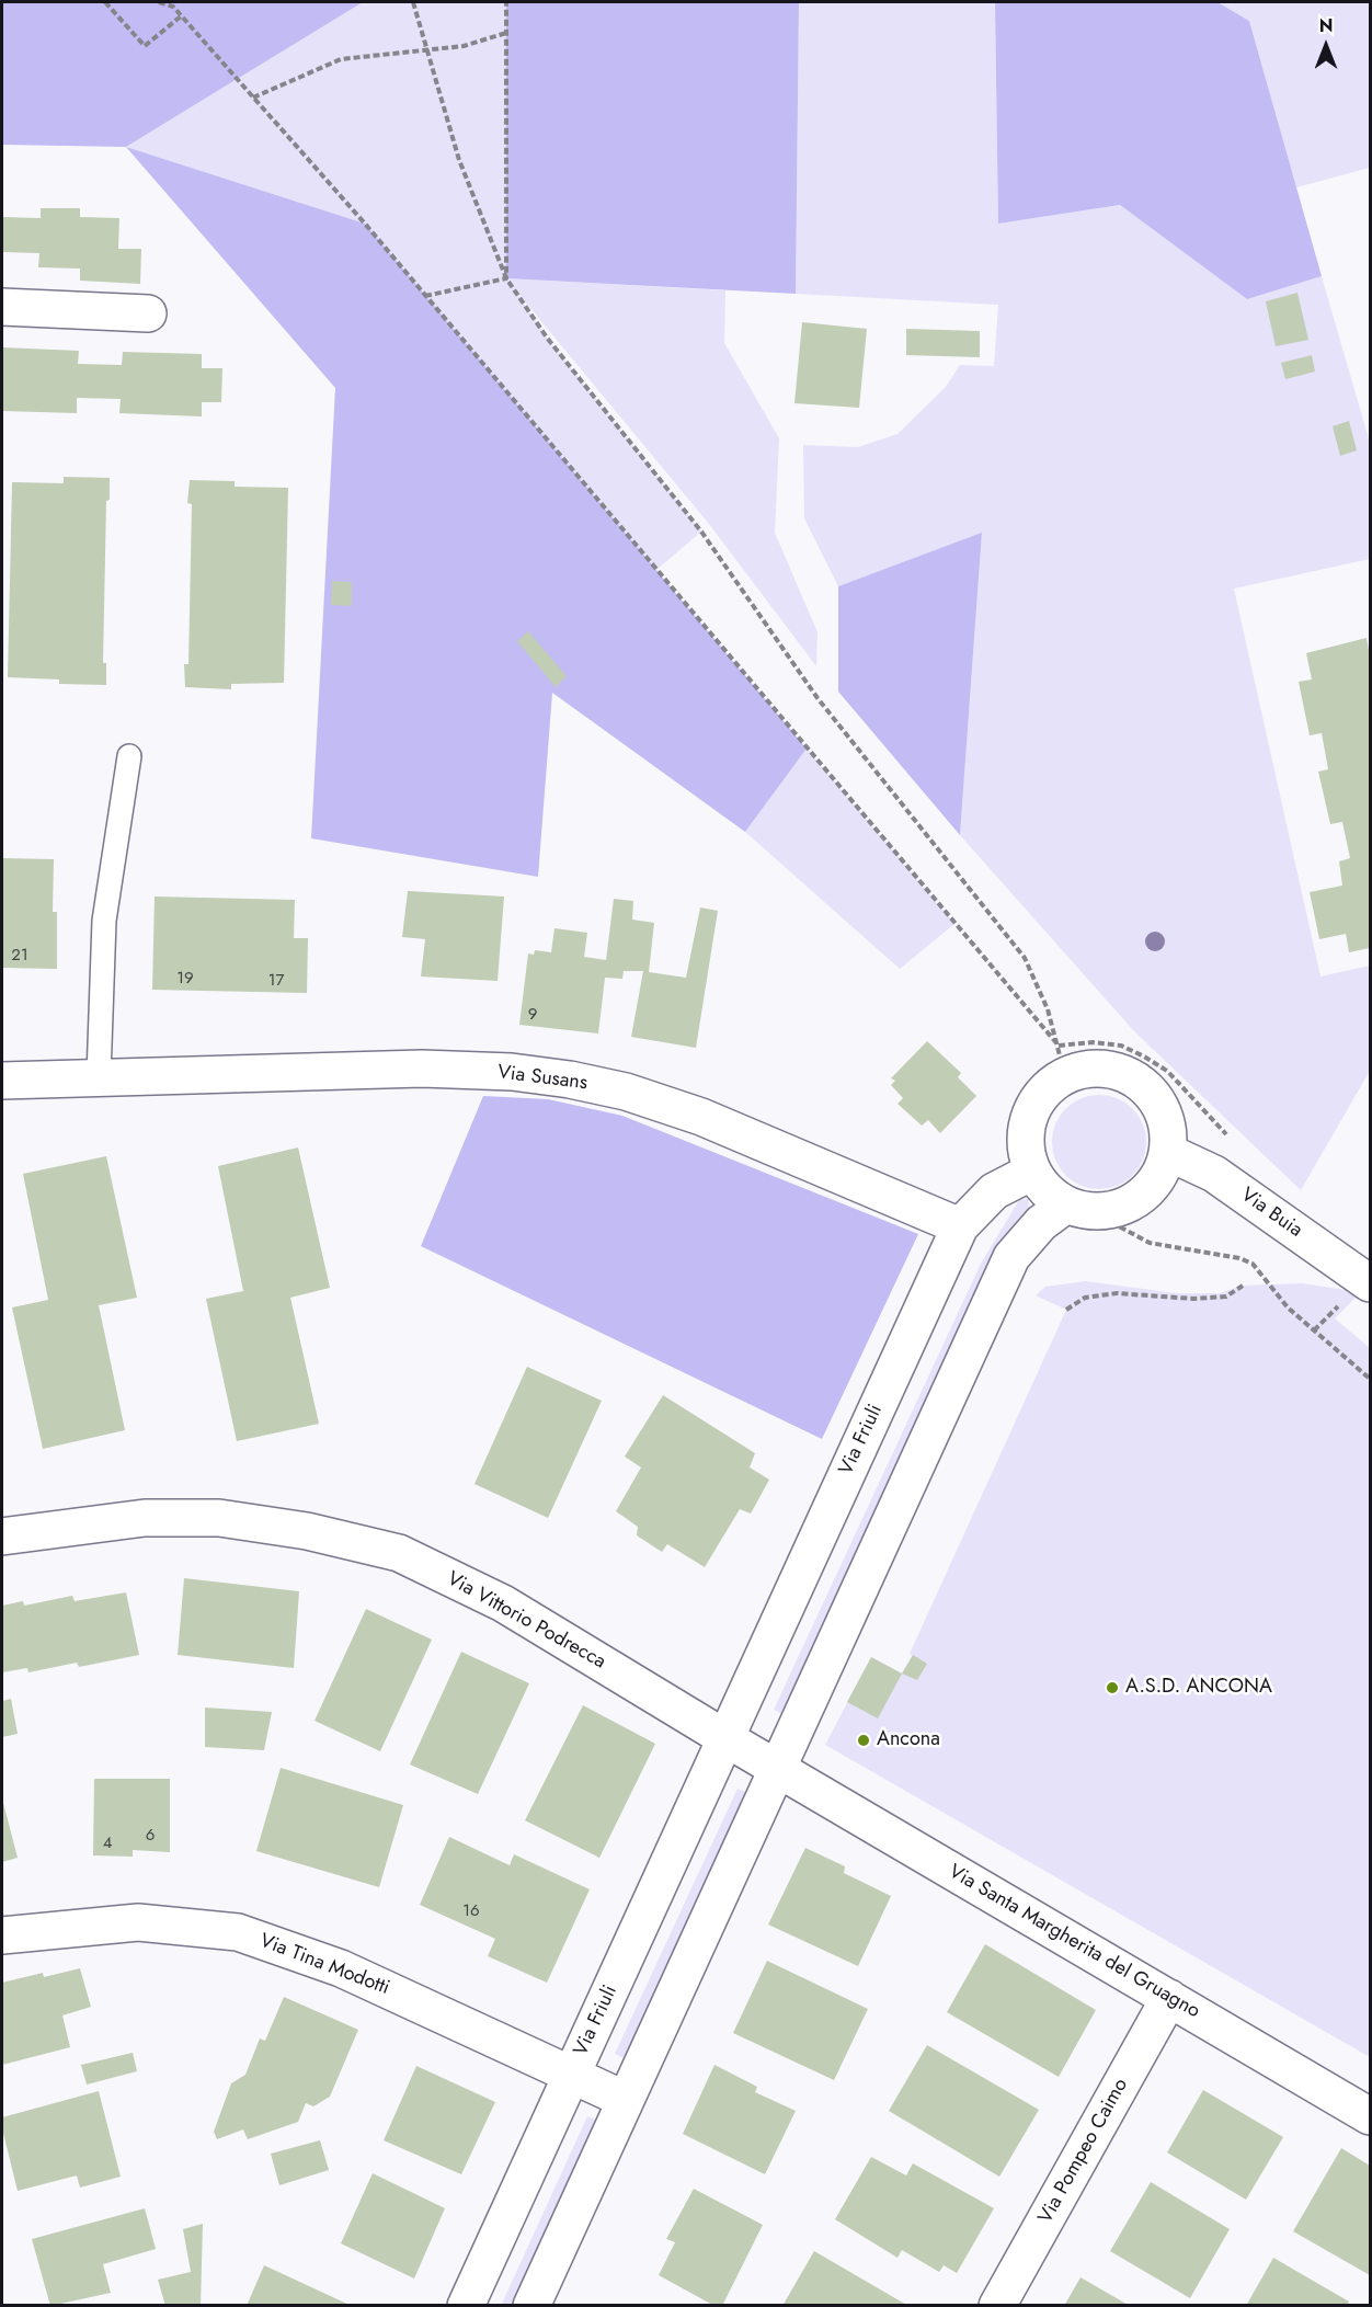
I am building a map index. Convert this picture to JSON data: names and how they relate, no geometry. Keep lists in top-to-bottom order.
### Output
{
  "streets": {
    "street": [
      "Via Susans",
      "Via Buia",
      "Via Friuli",
      "Via Vittorio Podrecca",
      "Via Santa Margherita del Gruagno",
      "Via Tina Modotti",
      "Via Pompeo Caimo"
    ]
  },
  "crossings": [
    ["Via Susans", "Via Friuli"],
    ["Via Buia", "Via Friuli"],
    ["Via Friuli", "Via Vittorio Podrecca"],
    ["Via Friuli", "Via Tina Modotti"],
    ["Via Santa Margherita del Gruagno", "Via Pompeo Caimo"]
  ],
  "places": ["A.S.D. ANCONA", "Ancona"],
  "house_numbers": [
    "21",
    "19",
    "17",
    "9",
    "6",
    "4",
    "16"
  ],
  "north": "top"
}
